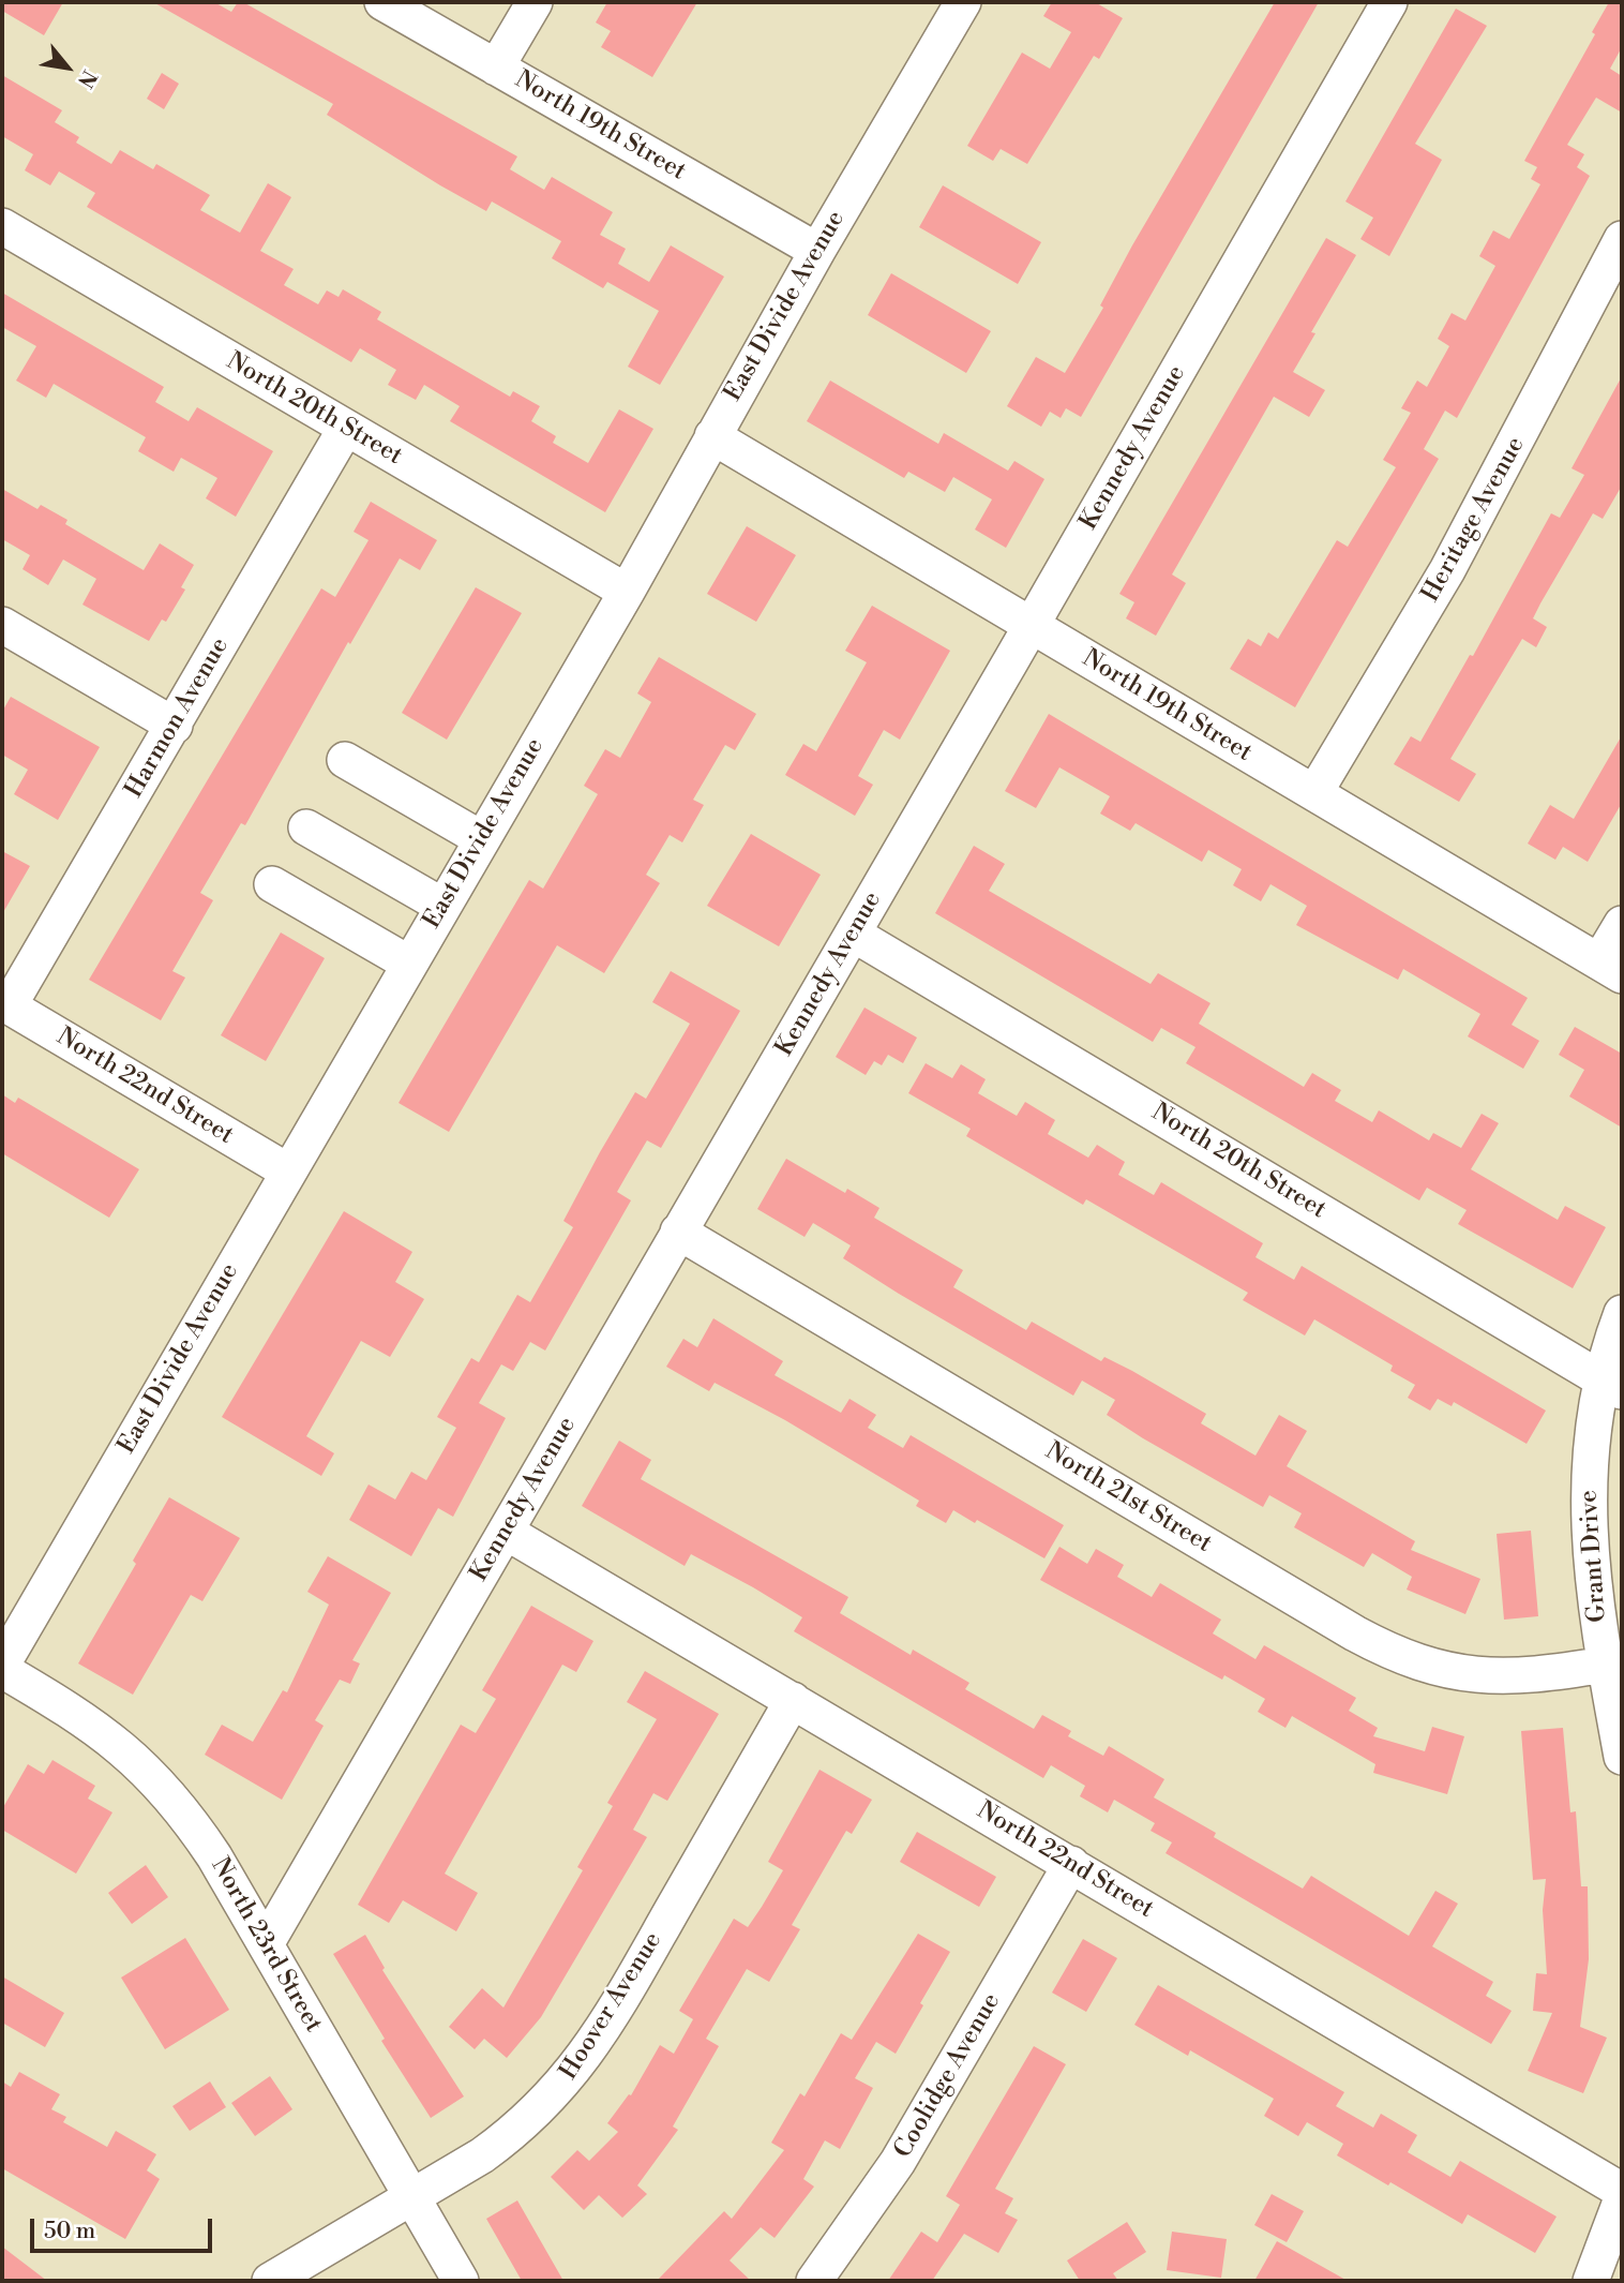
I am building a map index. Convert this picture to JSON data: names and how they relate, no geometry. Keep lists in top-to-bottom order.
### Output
{
  "streets": {
    "street": [
      "North 19th Street",
      "East Divide Avenue",
      "North 20th Street",
      "Kennedy Avenue",
      "Heritage Avenue",
      "Harmon Avenue",
      "North 22nd Street",
      "North 21st Street",
      "Grant Drive",
      "North 23rd Street",
      "Hoover Avenue",
      "Coolidge Avenue"
    ]
  },
  "crossings": [
    ["North 19th Street", "East Divide Avenue"],
    ["North 19th Street", "Kennedy Avenue"],
    ["North 19th Street", "Heritage Avenue"],
    ["East Divide Avenue", "North 20th Street"],
    ["East Divide Avenue", "North 22nd Street"],
    ["East Divide Avenue", "North 23rd Street"],
    ["North 20th Street", "Kennedy Avenue"],
    ["North 20th Street", "Harmon Avenue"],
    ["North 20th Street", "Grant Drive"],
    ["Kennedy Avenue", "North 22nd Street"],
    ["Kennedy Avenue", "North 21st Street"],
    ["Kennedy Avenue", "North 23rd Street"],
    ["Harmon Avenue", "North 22nd Street"],
    ["North 22nd Street", "Hoover Avenue"],
    ["North 22nd Street", "Coolidge Avenue"],
    ["North 21st Street", "Grant Drive"],
    ["North 23rd Street", "Hoover Avenue"]
  ],
  "scale_bar": "50 m",
  "north": "bottom right"
}
